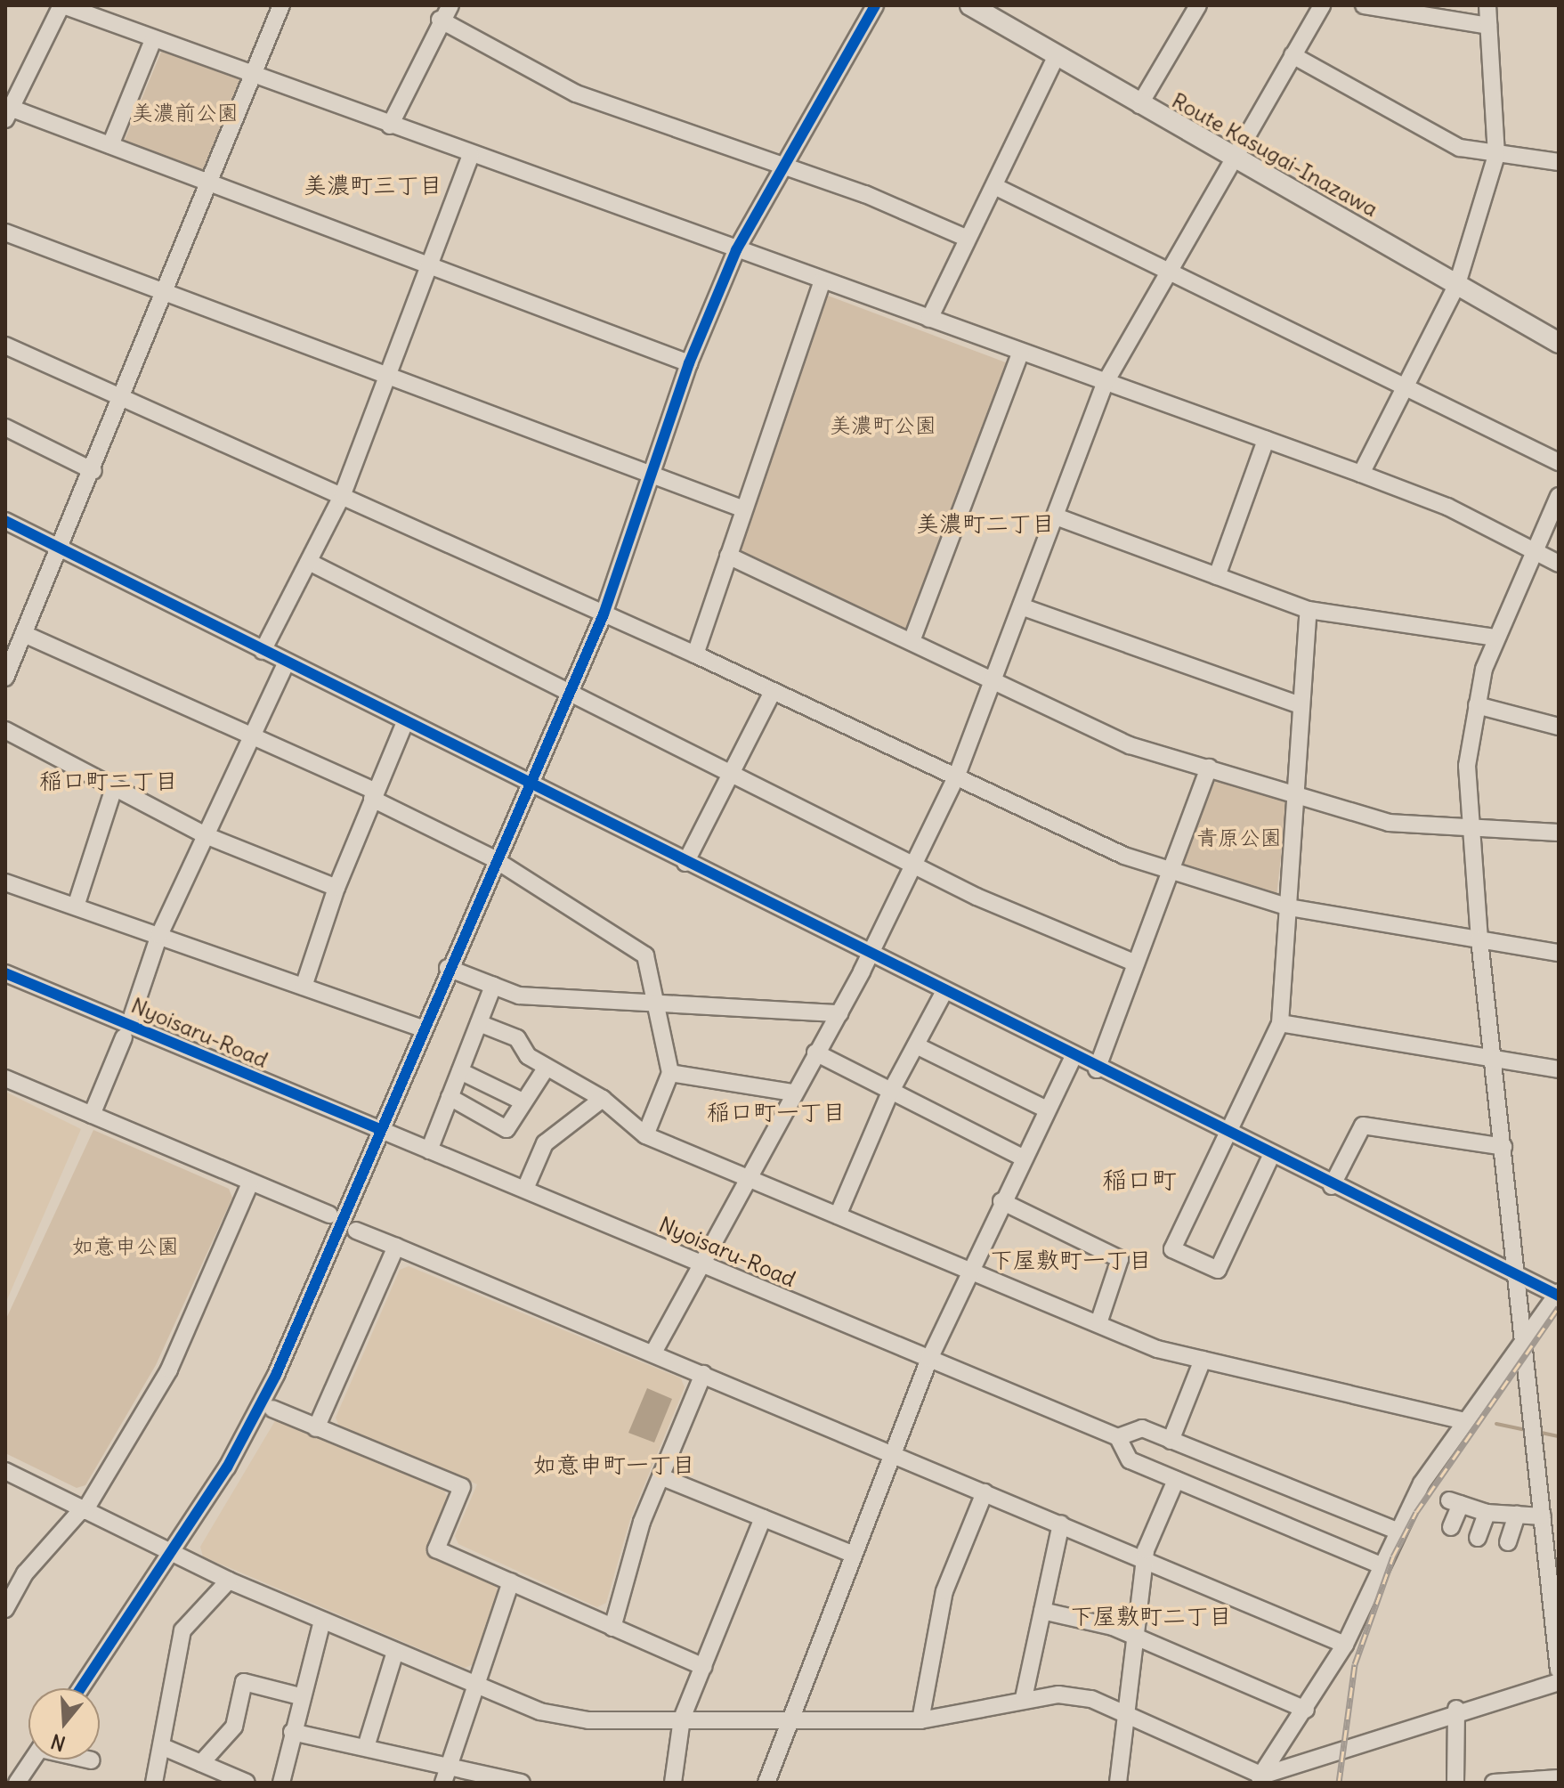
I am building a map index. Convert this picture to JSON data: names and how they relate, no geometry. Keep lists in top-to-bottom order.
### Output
{
  "streets": {
    "main road": ["Route Kasugai-Inazawa"],
    "street": ["Nyoisaru-Road"]
  },
  "districts": [
    "美濃町三丁目",
    "美濃町二丁目",
    "稲口町二丁目",
    "稲口町一丁目",
    "稲口町",
    "下屋敷町一丁目",
    "如意申町一丁目",
    "下屋敷町二丁目"
  ],
  "parks": [
    "美濃前公園",
    "美濃町公園",
    "青原公園",
    "如意申公園"
  ],
  "north": "bottom"
}
